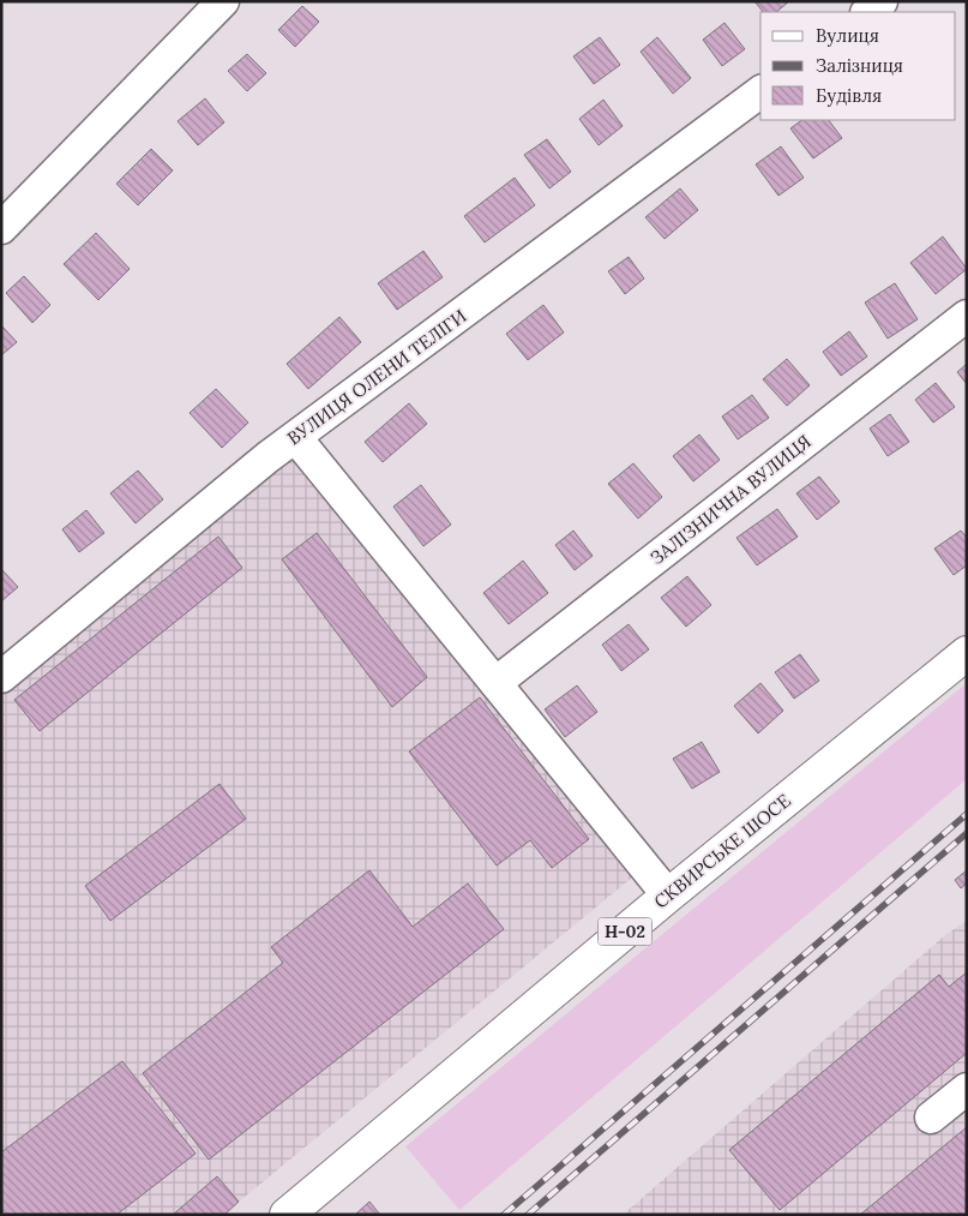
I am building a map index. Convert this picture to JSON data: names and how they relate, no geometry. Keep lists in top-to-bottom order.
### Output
{
  "streets": {
    "main road": ["СКВИРСЬКЕ ШОСЕ", "Н-02"],
    "street": ["ВУЛИЦЯ ОЛЕНИ ТЕЛІГИ", "ЗАЛІЗНИЧНА ВУЛИЦЯ"]
  },
  "legend": ["Вулиця", "Залізниця", "Будівля"]
}
